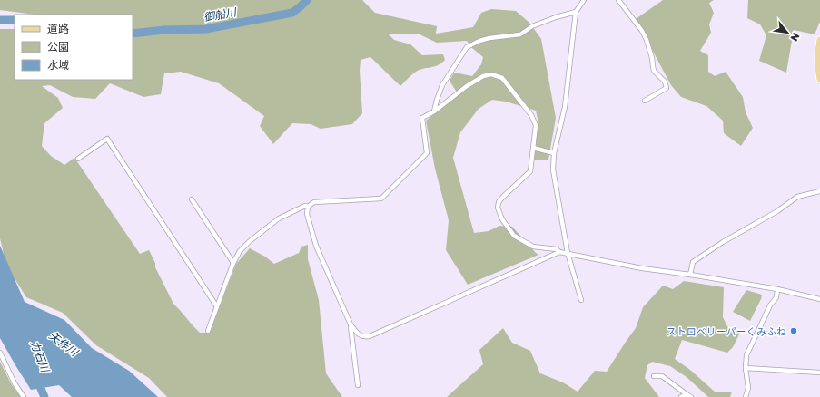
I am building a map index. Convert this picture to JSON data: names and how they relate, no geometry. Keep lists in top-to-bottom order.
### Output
{
  "water": ["御船川", "矢作川", "力石川"],
  "places": ["ストロベリーパーくみふね"],
  "legend": ["道路", "公園", "水域"],
  "north": "bottom right"
}
